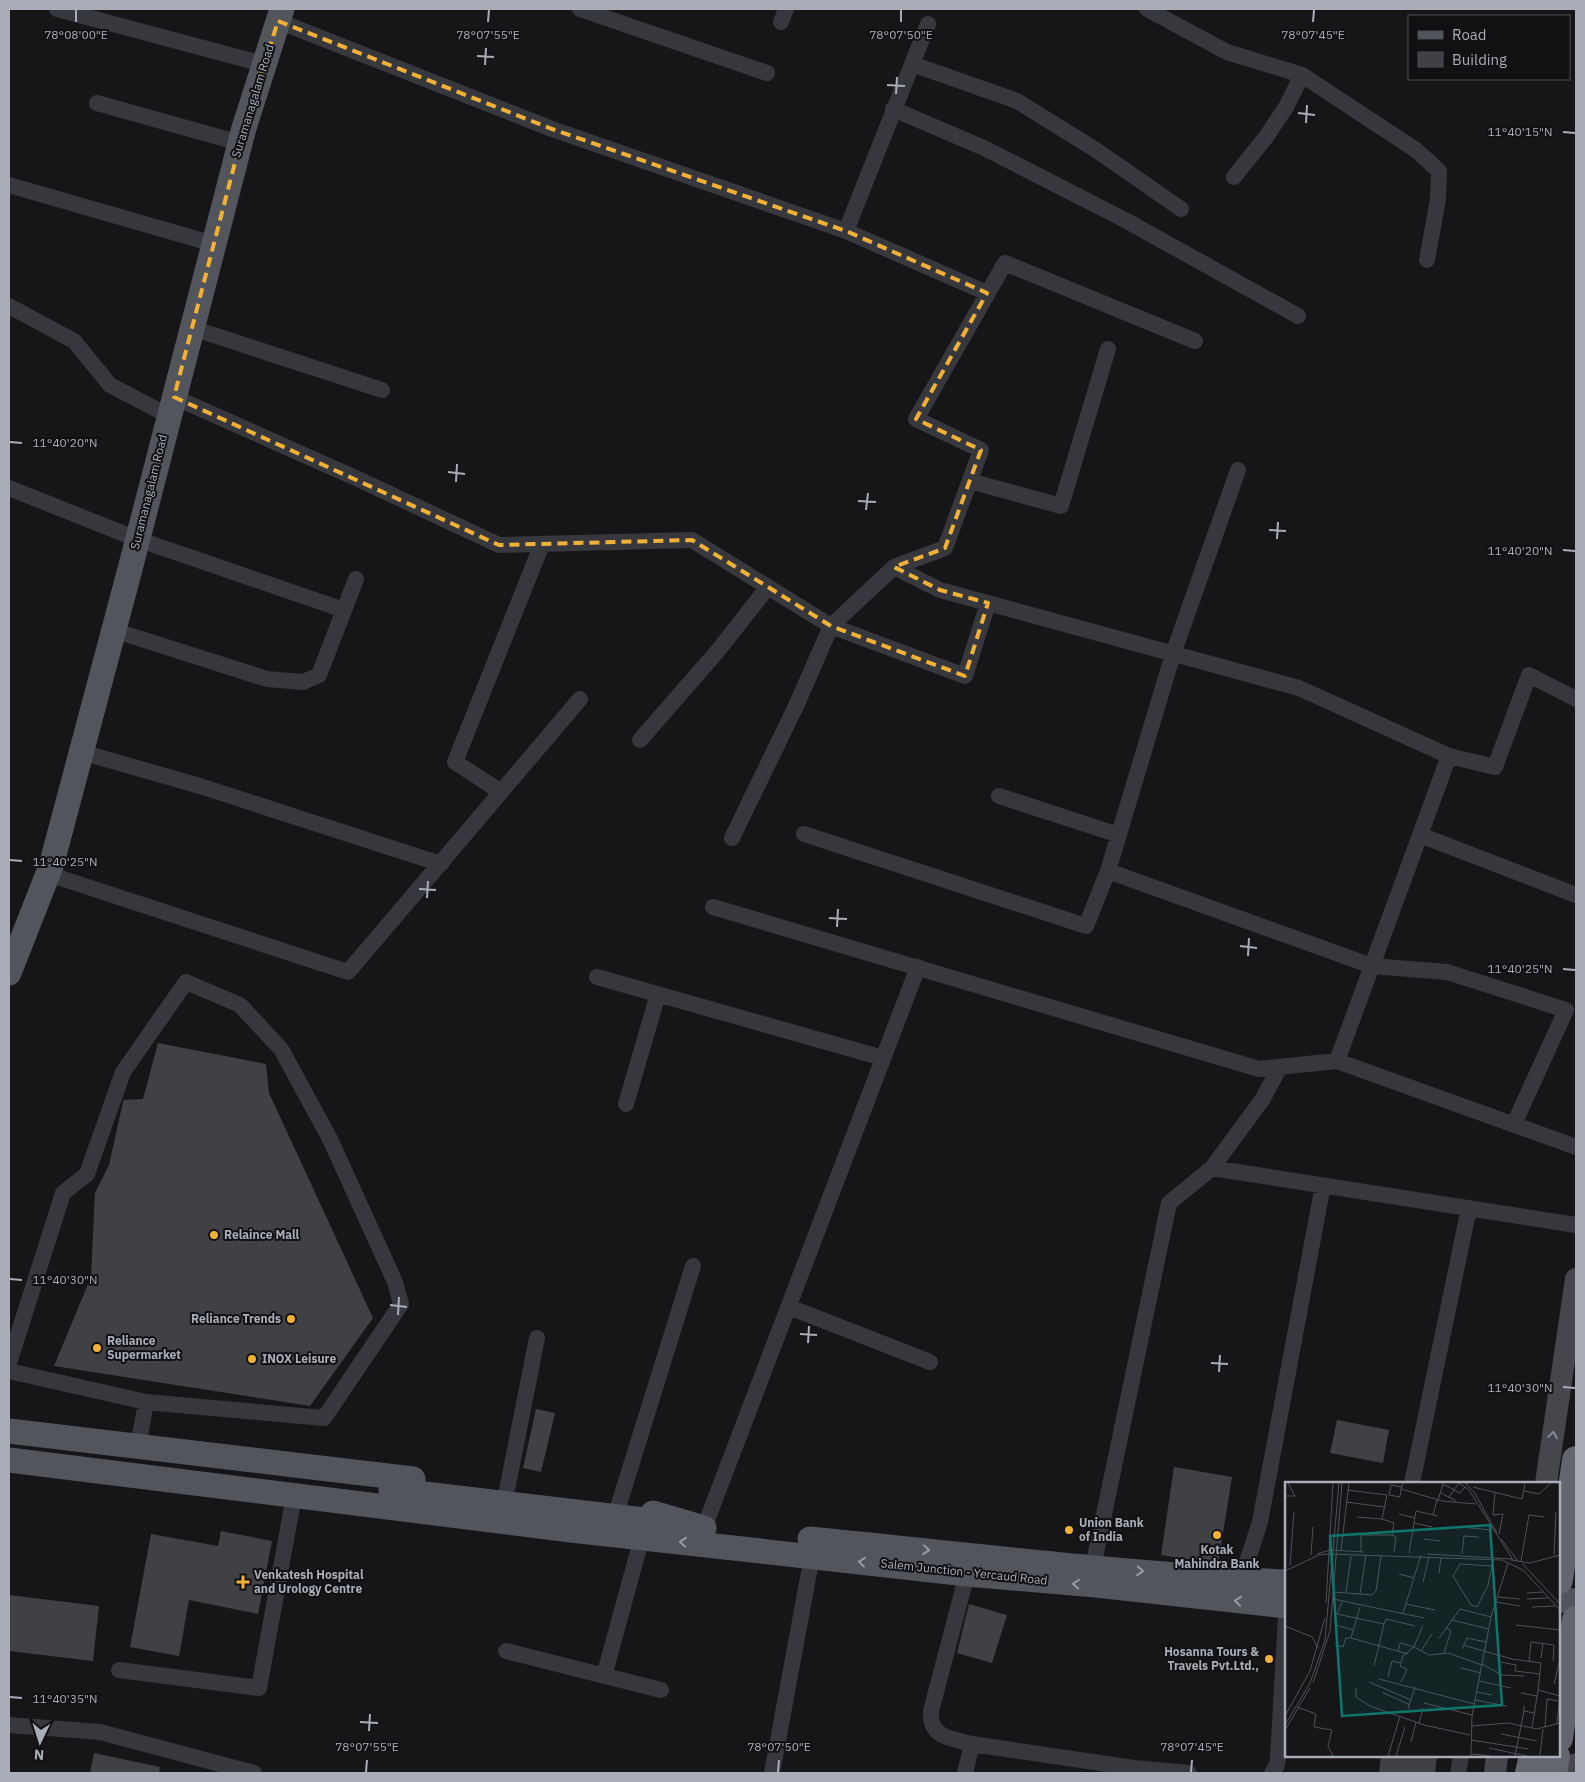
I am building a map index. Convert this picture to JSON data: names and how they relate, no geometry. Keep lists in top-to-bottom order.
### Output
{
  "streets": {
    "main road": ["Suramanagalam Road", "Salem Junction - Yercaud Road"]
  },
  "places": {
    "other": [
      "Relaince Mall",
      "Reliance Trends",
      "Reliance Supermarket",
      "INOX Leisure",
      "Union Bank of India",
      "Kotak Mahindra Bank",
      "Hosanna Tours & Travels Pvt.Ltd.,"
    ],
    "health": ["Venkatesh Hospital and Urology Centre"]
  },
  "legend": ["Road", "Building"],
  "north": "bottom",
  "coordinates": [
    "78°08'00\"E",
    "78°07'55\"E",
    "78°07'50\"E",
    "78°07'45\"E",
    "11°40'15\"N",
    "11°40'20\"N",
    "11°40'25\"N",
    "11°40'30\"N",
    "11°40'35\"N"
  ]
}
